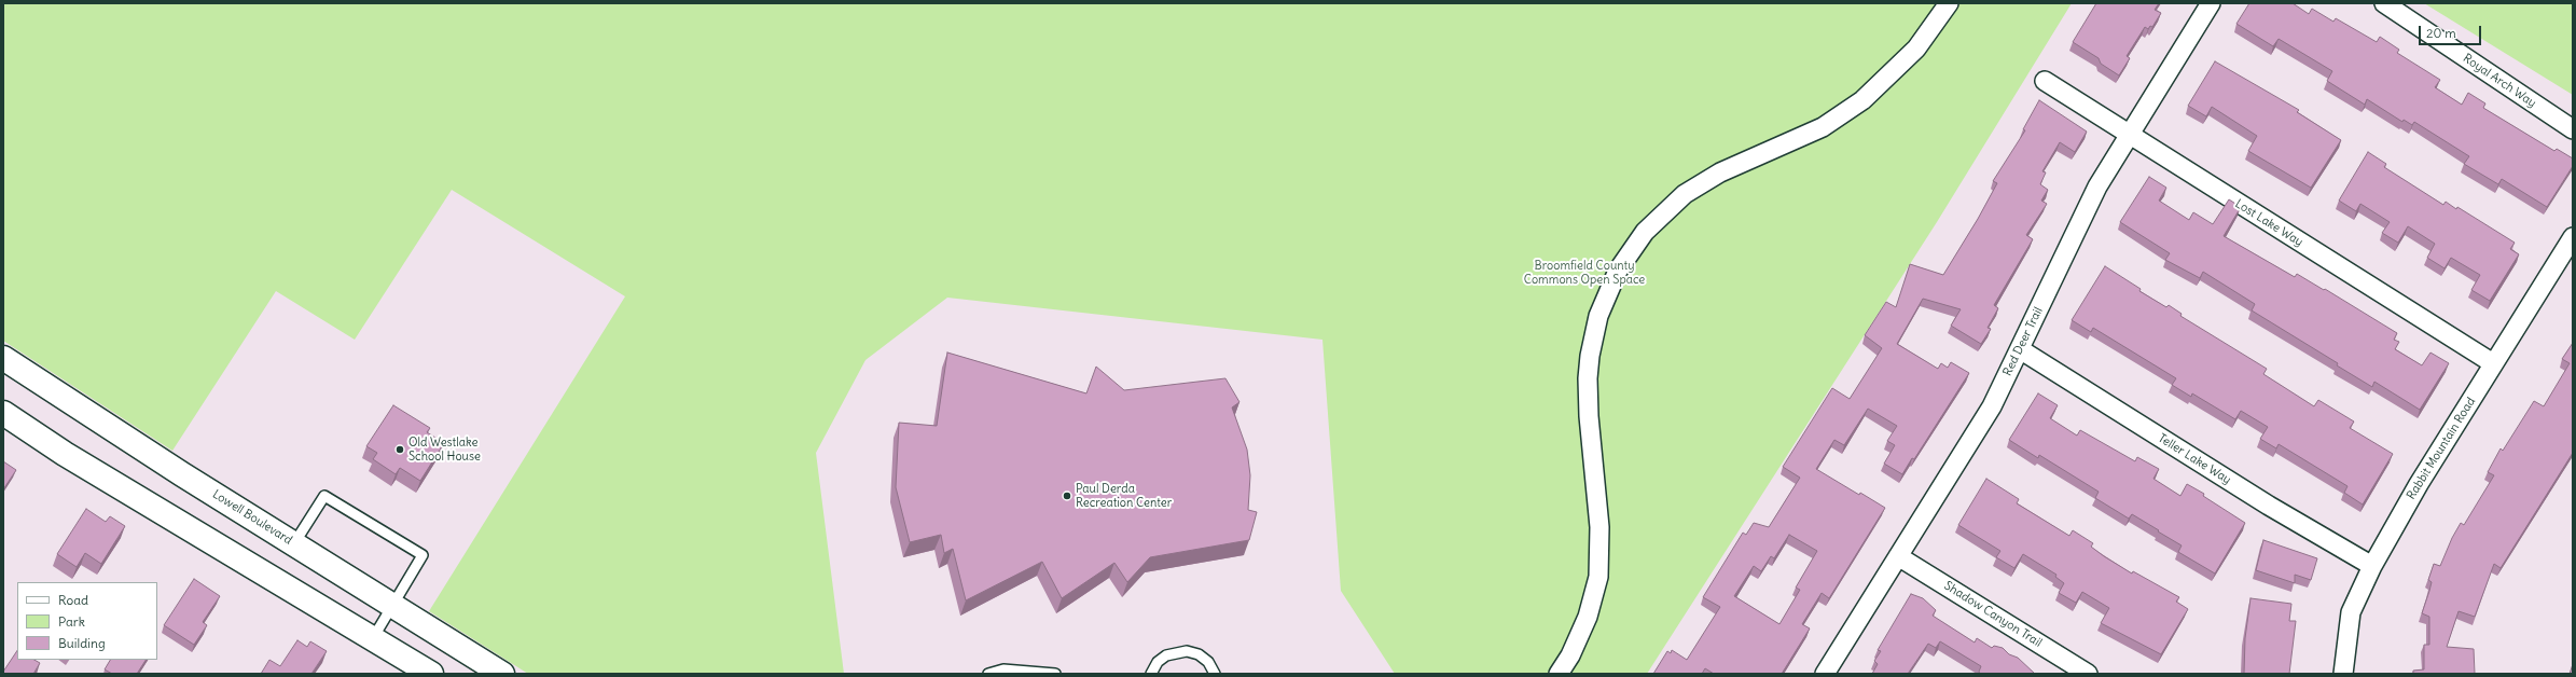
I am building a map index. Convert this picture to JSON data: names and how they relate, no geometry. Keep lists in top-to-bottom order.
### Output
{
  "streets": {
    "main road": ["Lowell Boulevard"],
    "street": [
      "Royal Arch Way",
      "Lost Lake Way",
      "Red Deer Trail",
      "Rabbit Mountain Road",
      "Teller Lake Way",
      "Shadow Canyon Trail"
    ]
  },
  "crossings": [
    ["Lost Lake Way", "Red Deer Trail"],
    ["Lost Lake Way", "Rabbit Mountain Road"],
    ["Red Deer Trail", "Teller Lake Way"],
    ["Red Deer Trail", "Shadow Canyon Trail"],
    ["Rabbit Mountain Road", "Teller Lake Way"]
  ],
  "parks": ["Broomfield County Commons Open Space"],
  "places": ["Old Westlake School House", "Paul Derda Recreation Center"],
  "legend": ["Road", "Park", "Building"],
  "scale_bar": "20 m"
}
